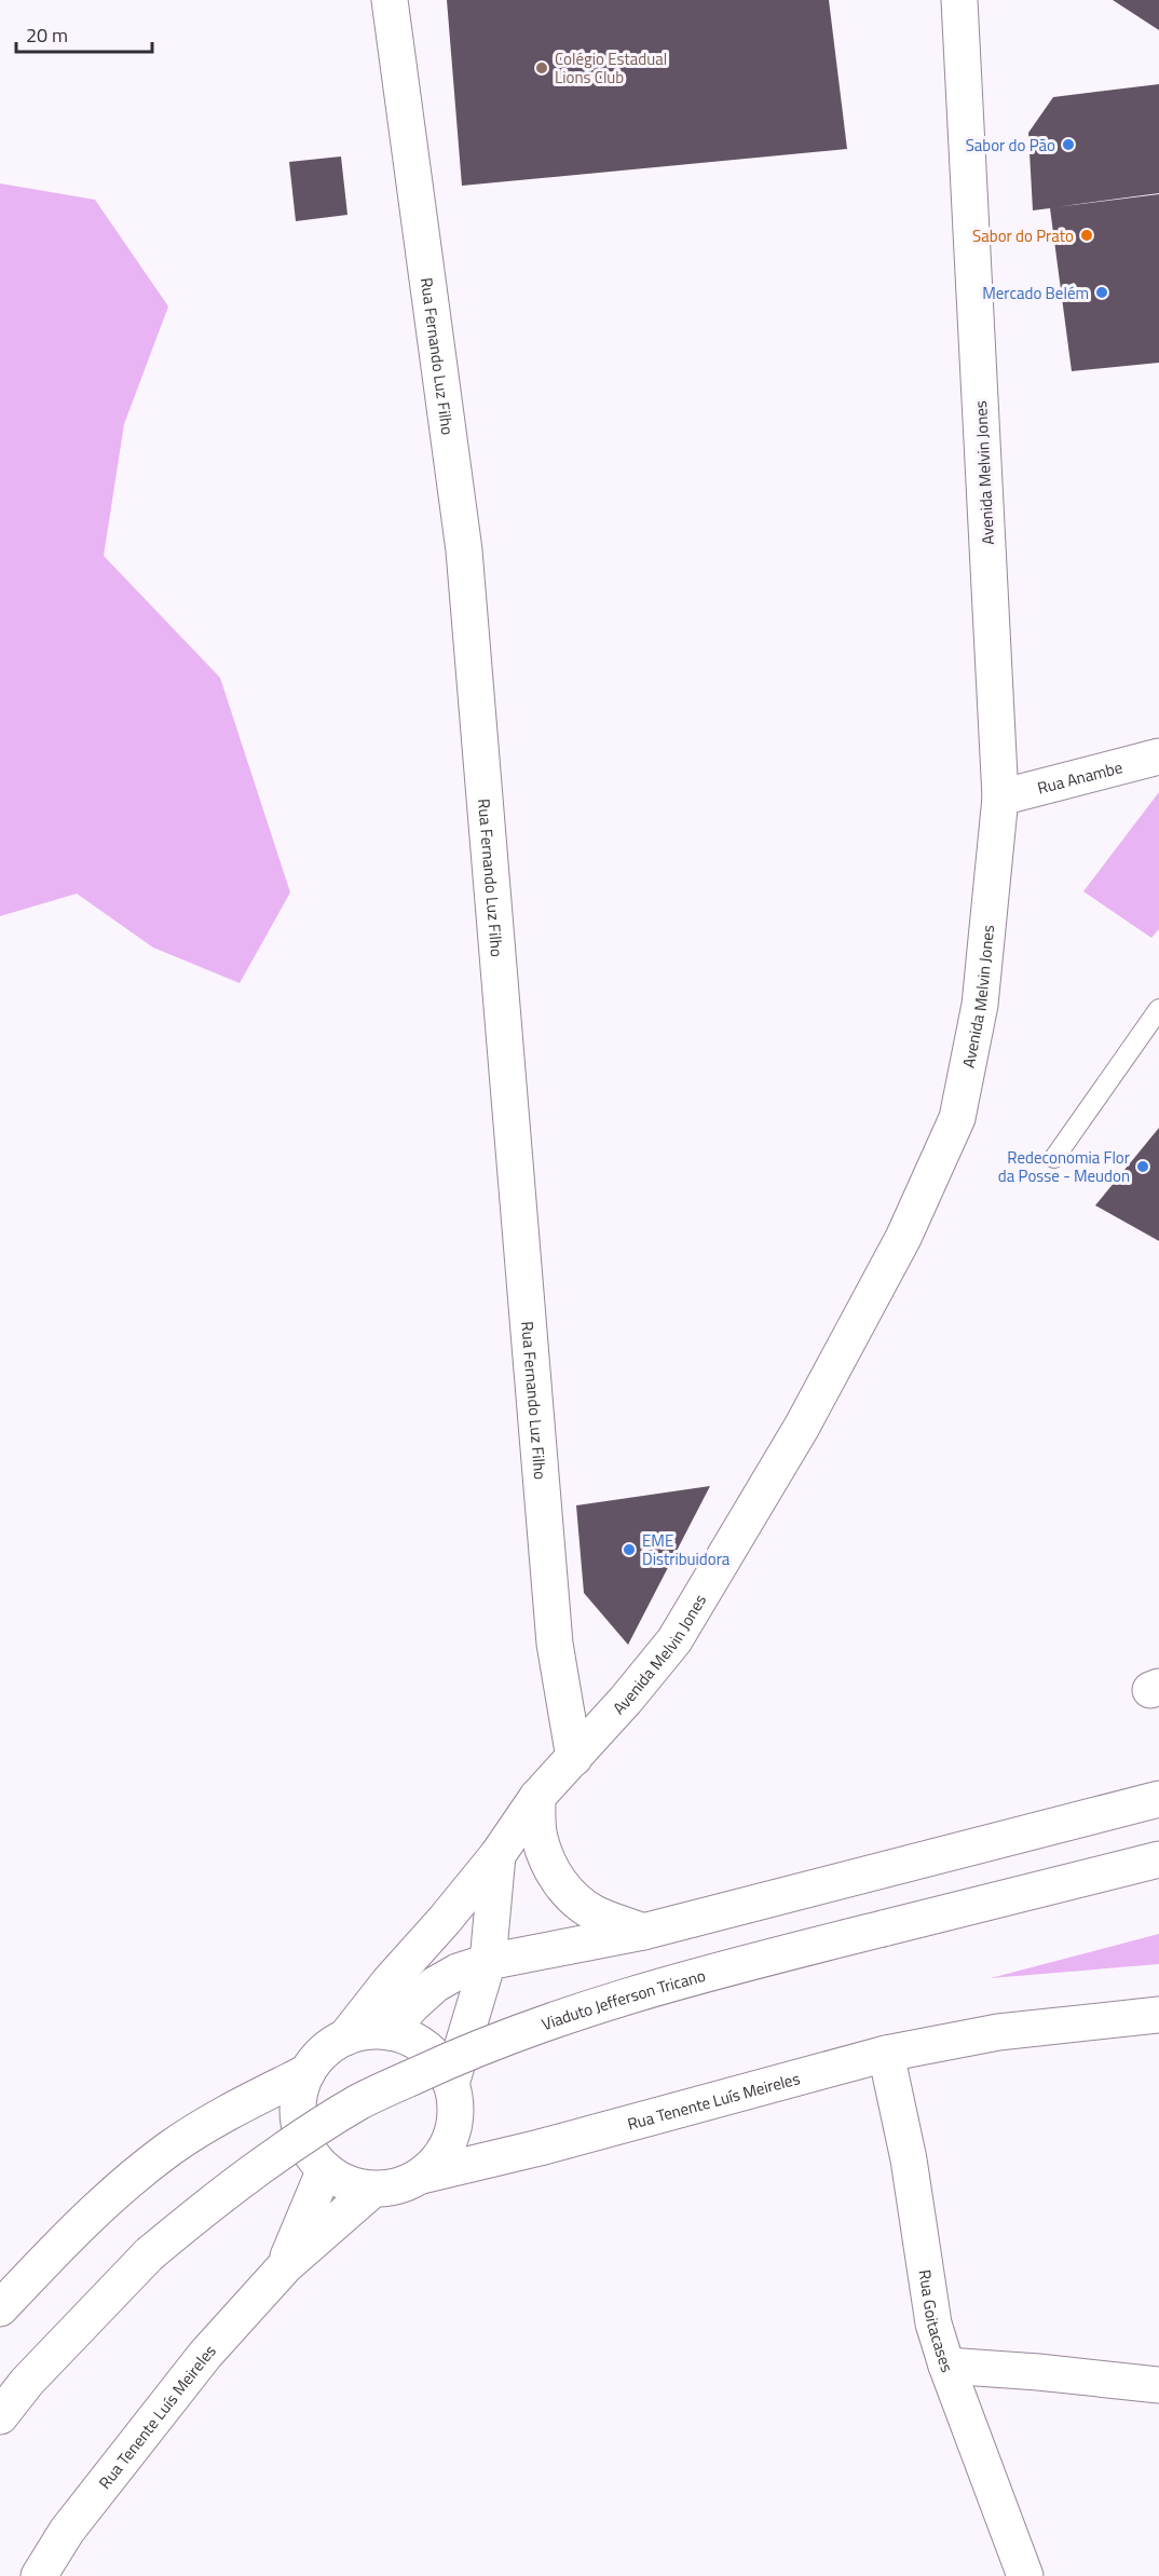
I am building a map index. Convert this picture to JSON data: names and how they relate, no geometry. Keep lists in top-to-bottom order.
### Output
{
  "streets": {
    "main road": [
      "Rua Fernando Luz Filho",
      "Avenida Melvin Jones",
      "Rua Anambe",
      "Viaduto Jefferson Tricano",
      "Rua Tenente Luís Meireles",
      "Rua Goitacases"
    ]
  },
  "crossings": [
    ["Rua Fernando Luz Filho", "Avenida Melvin Jones"],
    ["Avenida Melvin Jones", "Rua Anambe"],
    ["Avenida Melvin Jones", "Rua Tenente Luís Meireles"],
    ["Rua Tenente Luís Meireles", "Rua Goitacases"]
  ],
  "places": [
    "Colégio Estadual Lions Club",
    "Sabor do Pão",
    "Sabor do Prato",
    "Mercado Belém",
    "Redeconomia Flor da Posse - Meudon",
    "EME Distribuidora"
  ],
  "scale_bar": "20 m"
}
